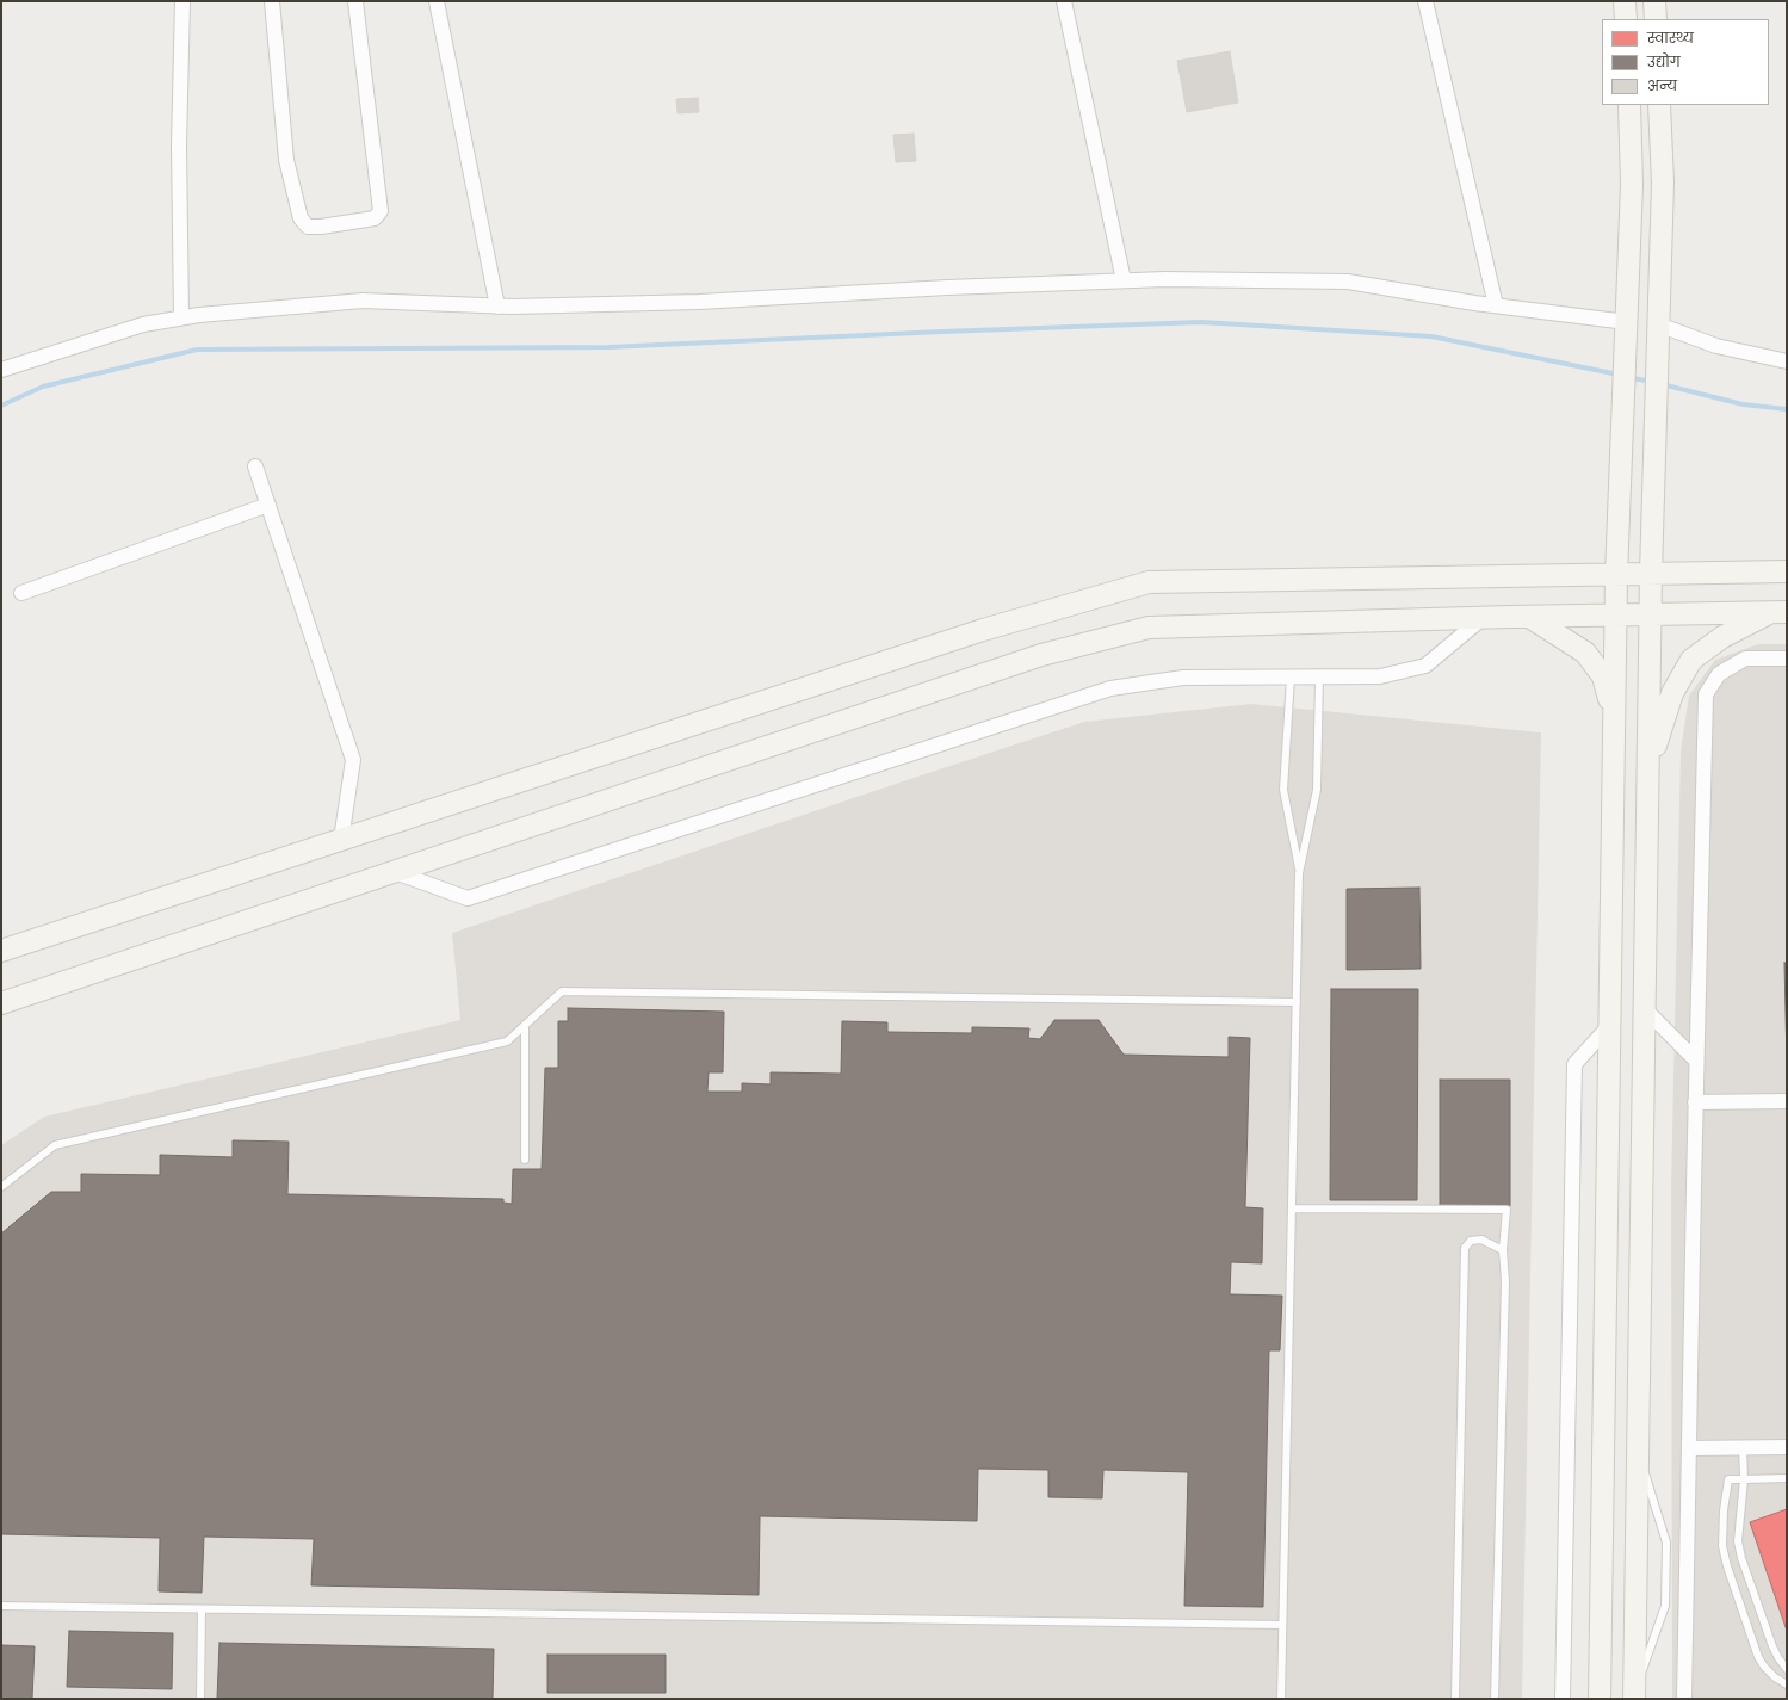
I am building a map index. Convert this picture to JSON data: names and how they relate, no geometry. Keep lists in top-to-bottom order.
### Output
{
  "legend": ["स्वास्थ्य", "उद्योग", "अन्य"]
}
